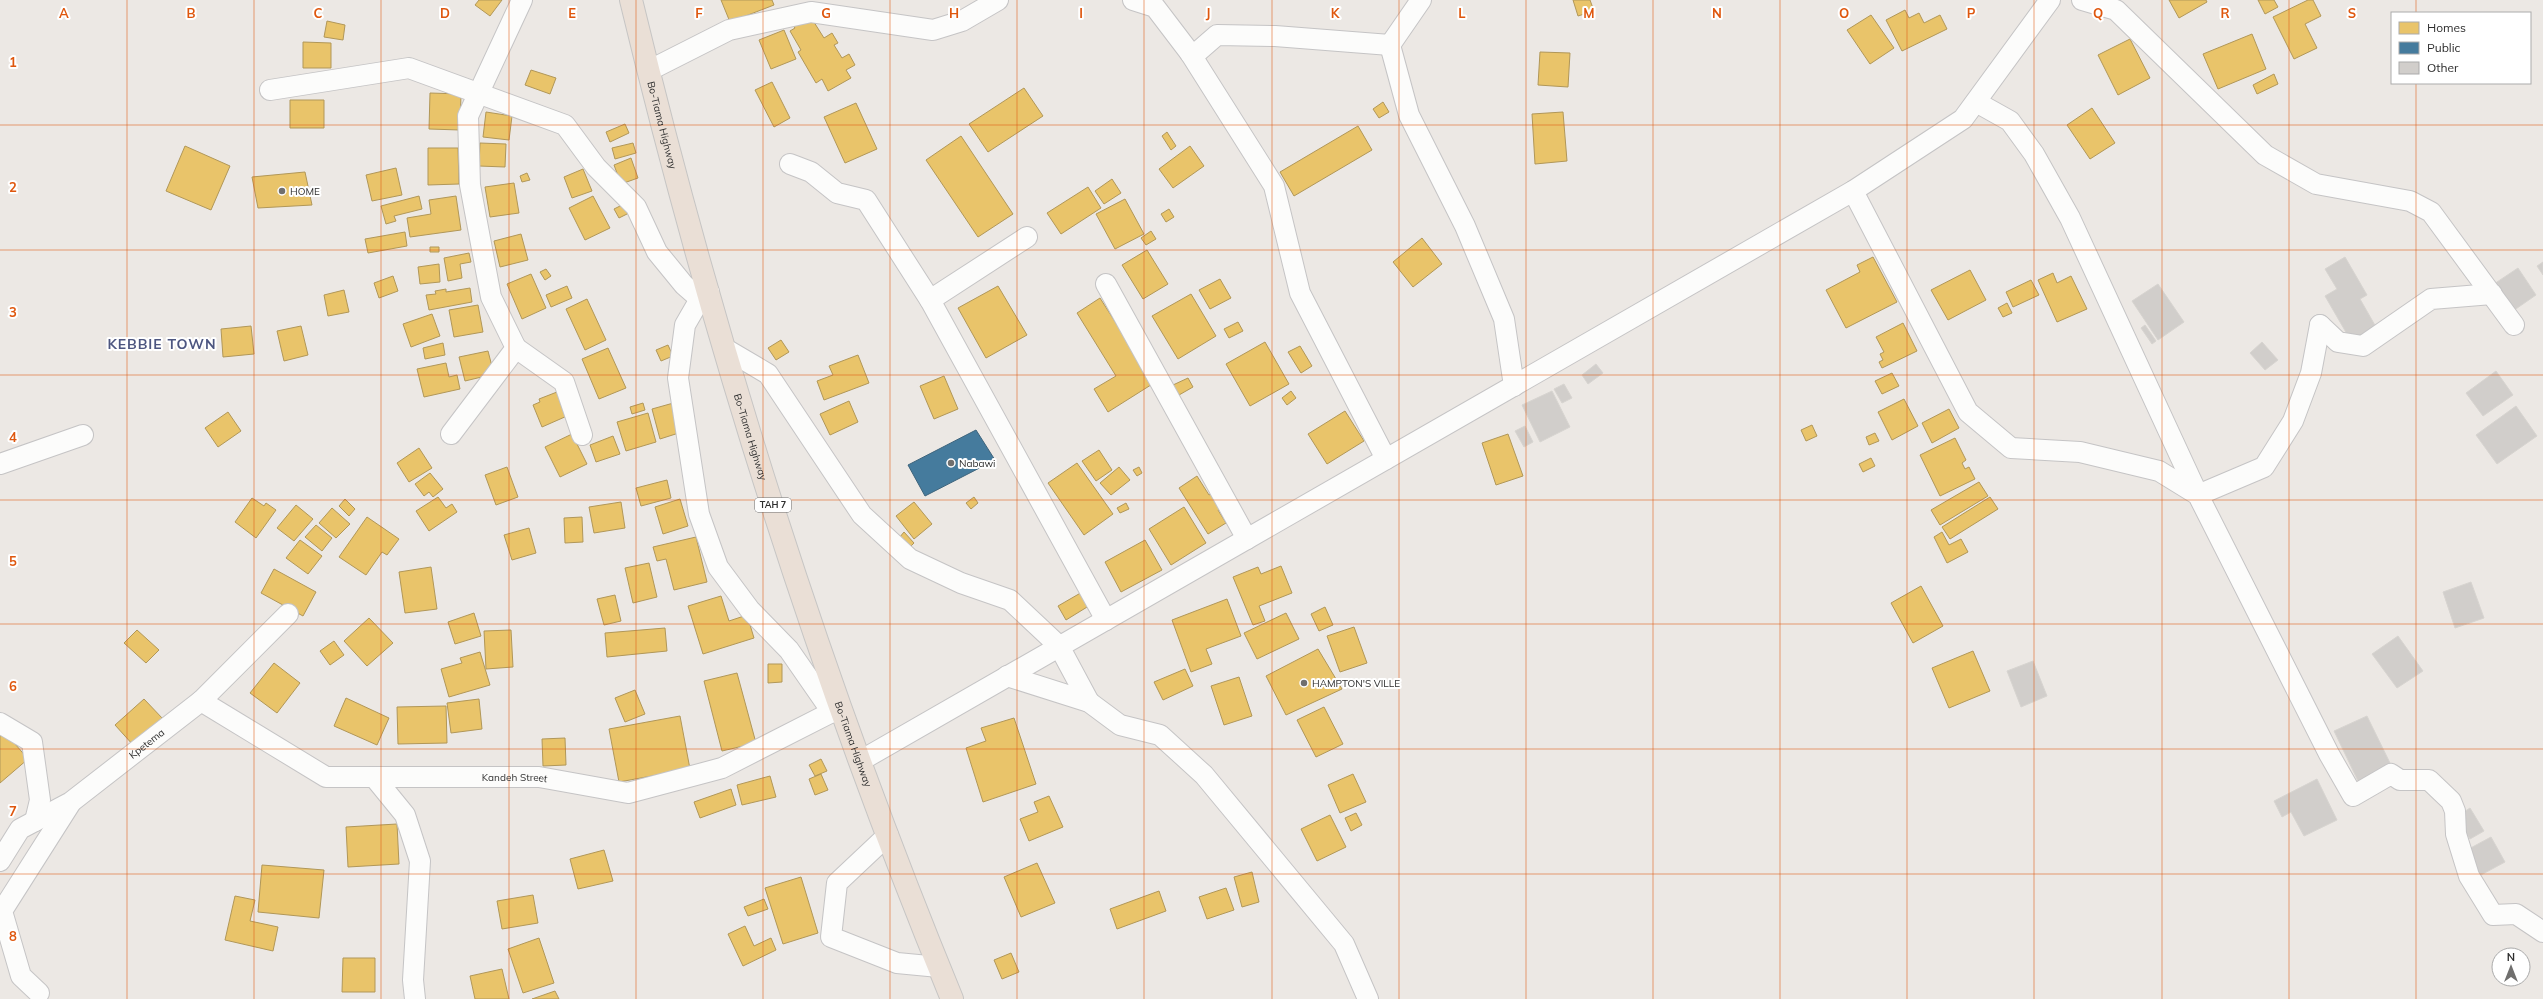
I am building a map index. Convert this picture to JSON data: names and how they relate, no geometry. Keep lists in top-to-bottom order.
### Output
{
  "streets": {
    "highway": ["Bo-Tiama Highway", "TAH 7"],
    "street": ["Kpetema", "Kandeh Street"]
  },
  "crossings": [
    ["Bo-Tiama Highway", "Kandeh Street"],
    ["Kpetema", "Kandeh Street"]
  ],
  "districts": ["KEBBIE TOWN"],
  "places": ["HOME", "Nabawi", "HAMPTON'S VILLE"],
  "legend": ["Homes", "Public", "Other"],
  "north": "top",
  "grid": {
    "columns": [
      "A",
      "B",
      "C",
      "D",
      "E",
      "F",
      "G",
      "H",
      "I",
      "J",
      "K",
      "L",
      "M",
      "N",
      "O",
      "P",
      "Q",
      "R",
      "S"
    ],
    "rows": [
      "1",
      "2",
      "3",
      "4",
      "5",
      "6",
      "7",
      "8"
    ]
  }
}
